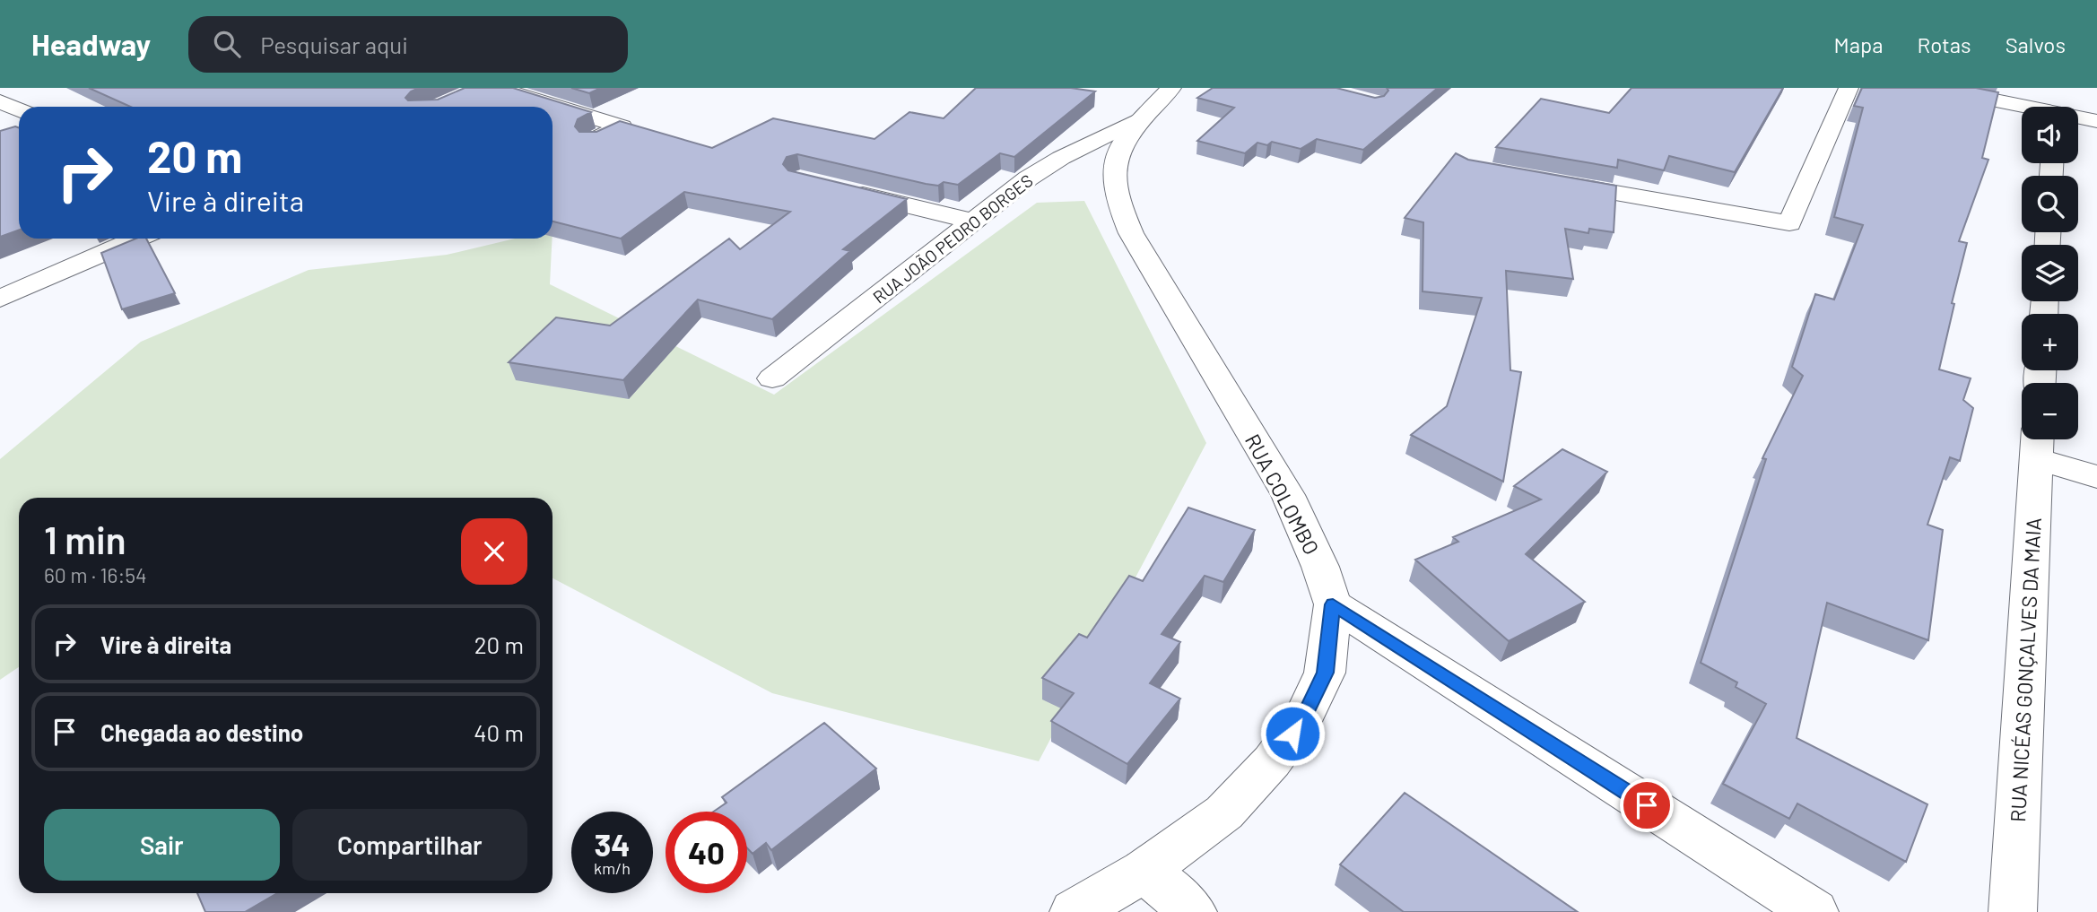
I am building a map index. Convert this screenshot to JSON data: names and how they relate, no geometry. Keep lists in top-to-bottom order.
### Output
{
  "streets": {
    "street": ["RUA JOÃO PEDRO BORGES", "RUA COLOMBO", "RUA NICÉAS GONÇALVES DA MAIA"]
  },
  "crossings": [
    ["RUA JOÃO PEDRO BORGES", "RUA COLOMBO"]
  ],
  "page": {
    "header": "Headway",
    "search": "Pesquisar aqui",
    "nav": ["Mapa", "Rotas", "Salvos"],
    "map_buttons": ["+", "−"],
    "turn": ["20 m", "Vire à direita"],
    "heading": ["1 min", "60 m · 16:54"],
    "list": [
      {
        "name": "Vire à direita",
        "value": "20 m"
      },
      {
        "name": "Chegada ao destino",
        "value": "40 m"
      }
    ],
    "buttons": ["Sair", "Compartilhar"],
    "speed": "34 km/h",
    "limit": "40"
  }
}
